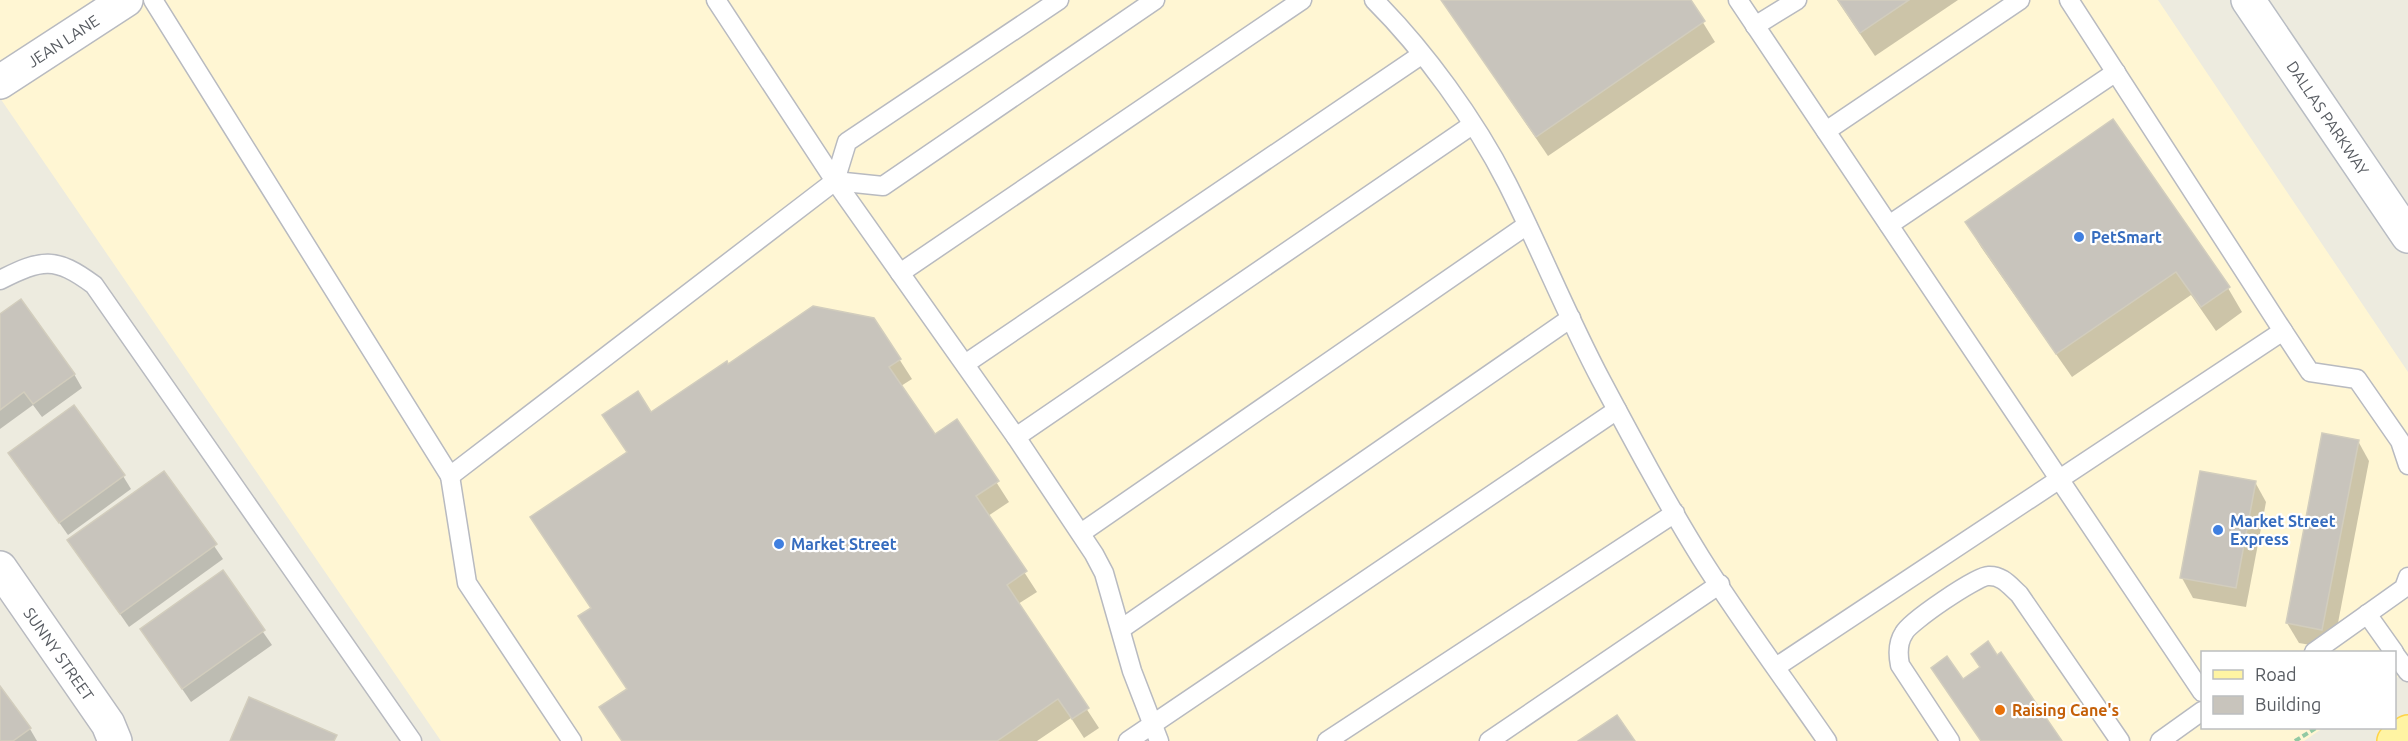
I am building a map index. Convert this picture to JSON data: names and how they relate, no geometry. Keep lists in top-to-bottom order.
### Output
{
  "streets": {
    "street": ["JEAN LANE", "DALLAS PARKWAY", "SUNNY STREET"]
  },
  "places": [
    "PetSmart",
    "Market Street Express",
    "Market Street",
    "Raising Cane's"
  ],
  "legend": ["Road", "Building"]
}
